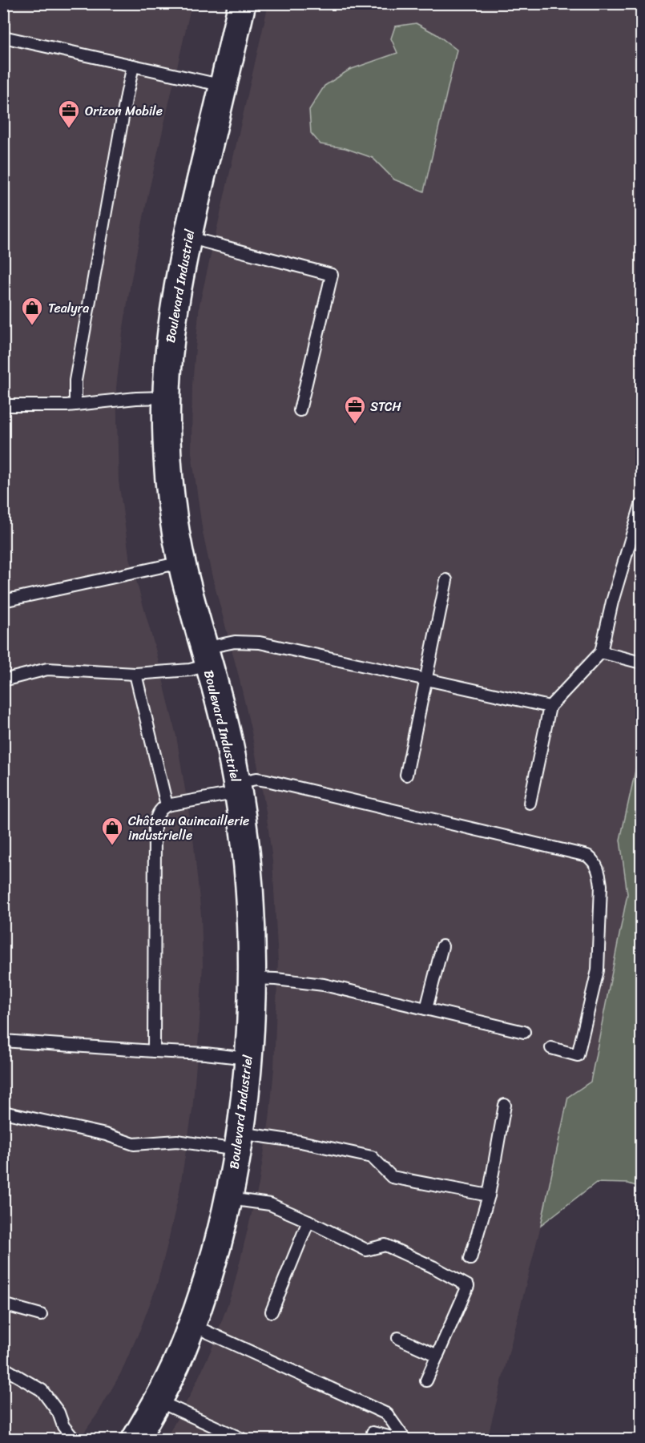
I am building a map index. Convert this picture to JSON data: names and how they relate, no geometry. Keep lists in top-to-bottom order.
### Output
{
  "streets": {
    "street": ["Boulevard Industriel"]
  },
  "places": {
    "office": ["Orizon Mobile", "STCH"],
    "shop": ["Tealyra", "Château Quincaillerie industrielle"]
  }
}
